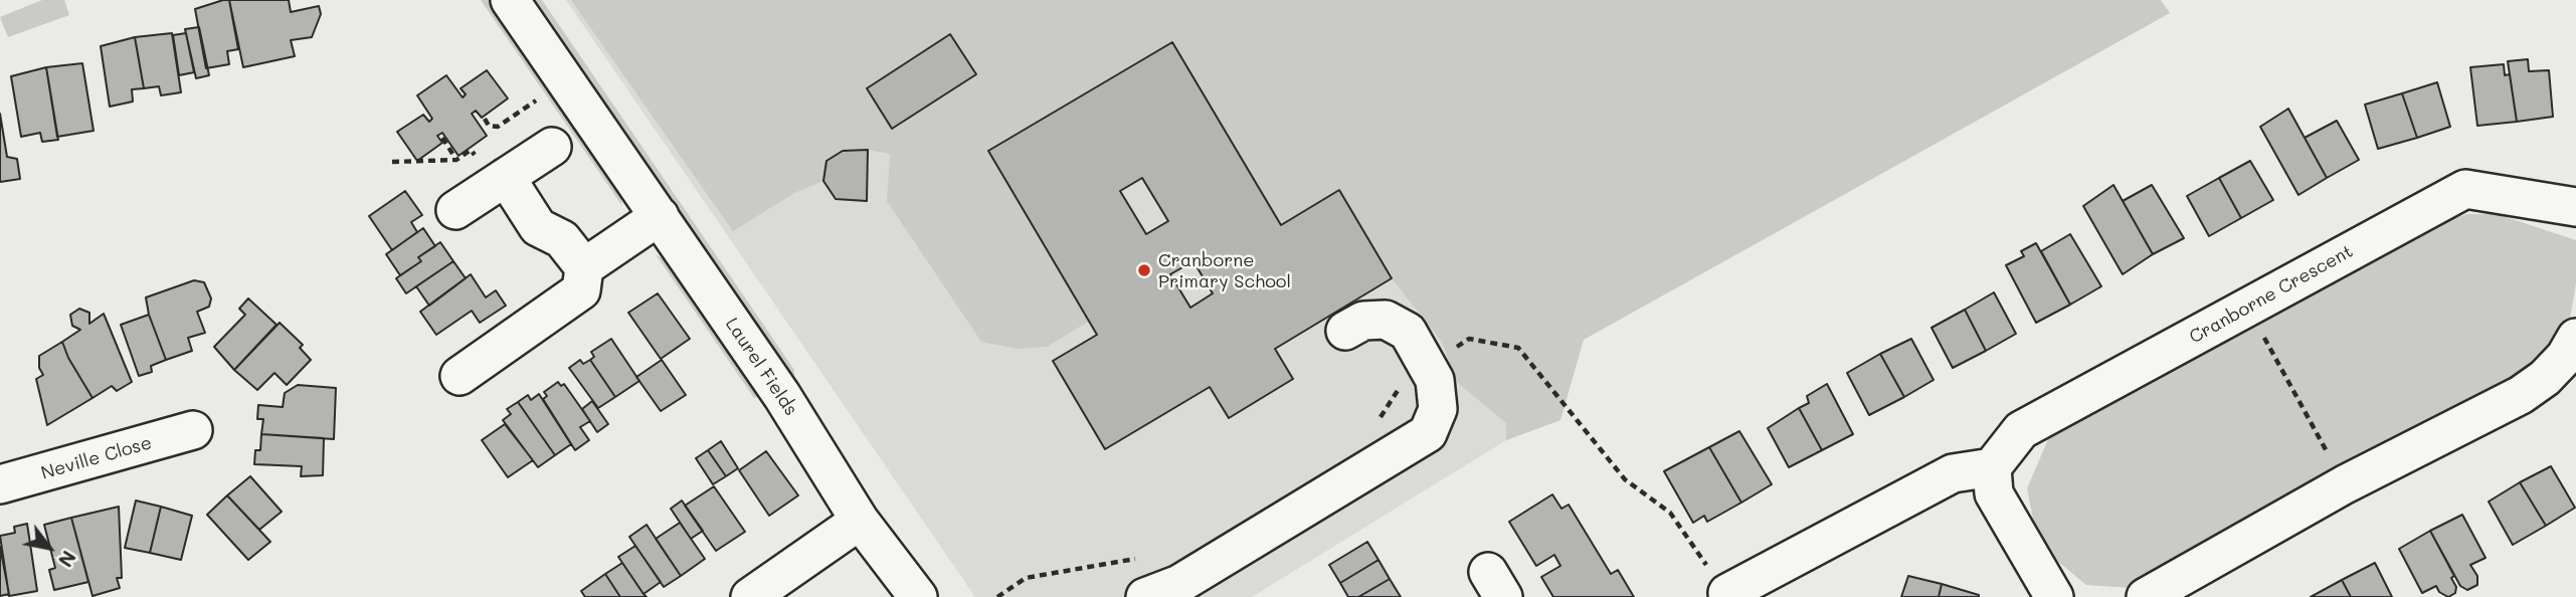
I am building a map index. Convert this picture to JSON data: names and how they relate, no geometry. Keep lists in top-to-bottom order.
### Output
{
  "streets": {
    "street": ["Cranborne Crescent", "Laurel Fields", "Neville Close"]
  },
  "places": ["Cranborne Primary School"],
  "north": "bottom right"
}
